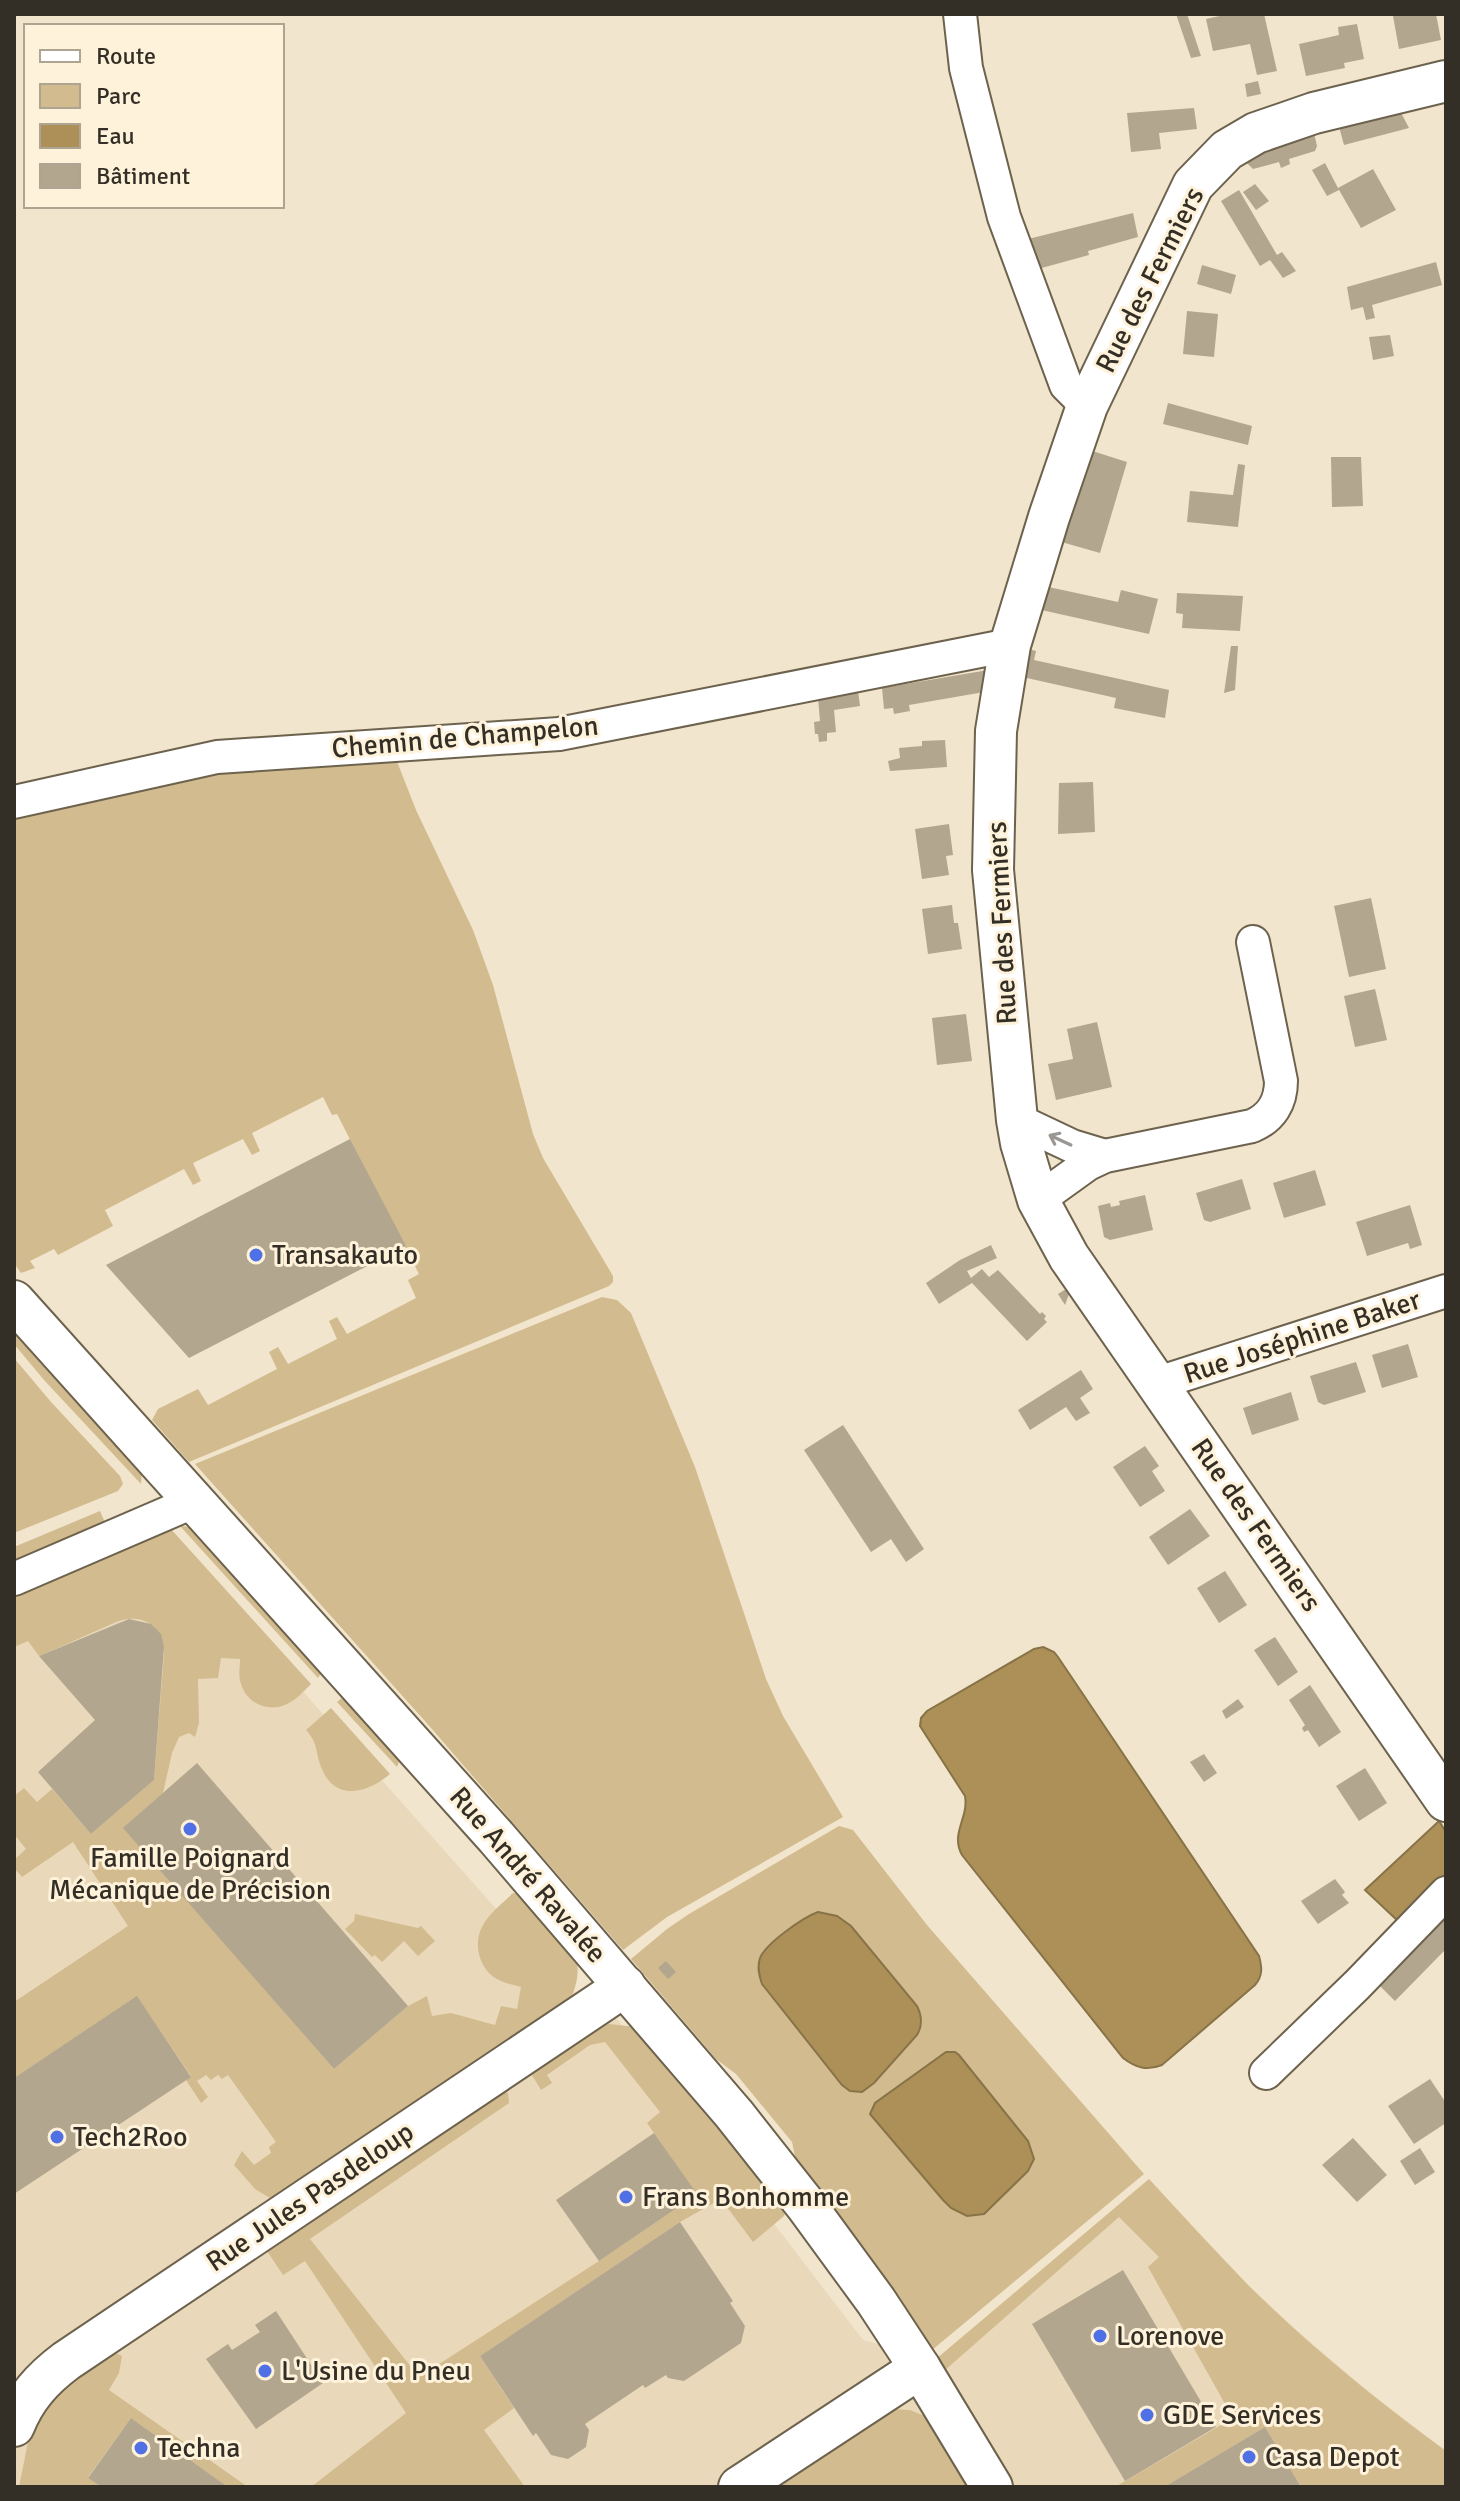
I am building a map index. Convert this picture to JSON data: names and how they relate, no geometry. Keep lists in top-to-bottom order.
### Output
{
  "streets": {
    "street": [
      "Rue des Fermiers",
      "Chemin de Champelon",
      "Rue Joséphine Baker",
      "Rue André Ravalée",
      "Rue Jules Pasdeloup"
    ]
  },
  "crossings": [
    ["Rue des Fermiers", "Chemin de Champelon"],
    ["Rue des Fermiers", "Rue Joséphine Baker"],
    ["Rue André Ravalée", "Rue Jules Pasdeloup"]
  ],
  "places": [
    "Transakauto",
    "Famille Poignard Mécanique de Précision",
    "Tech2Roo",
    "Frans Bonhomme",
    "Lorenove",
    "L'Usine du Pneu",
    "GDE Services",
    "Techna",
    "Casa Depot"
  ],
  "legend": [
    "Route",
    "Parc",
    "Eau",
    "Bâtiment"
  ]
}
